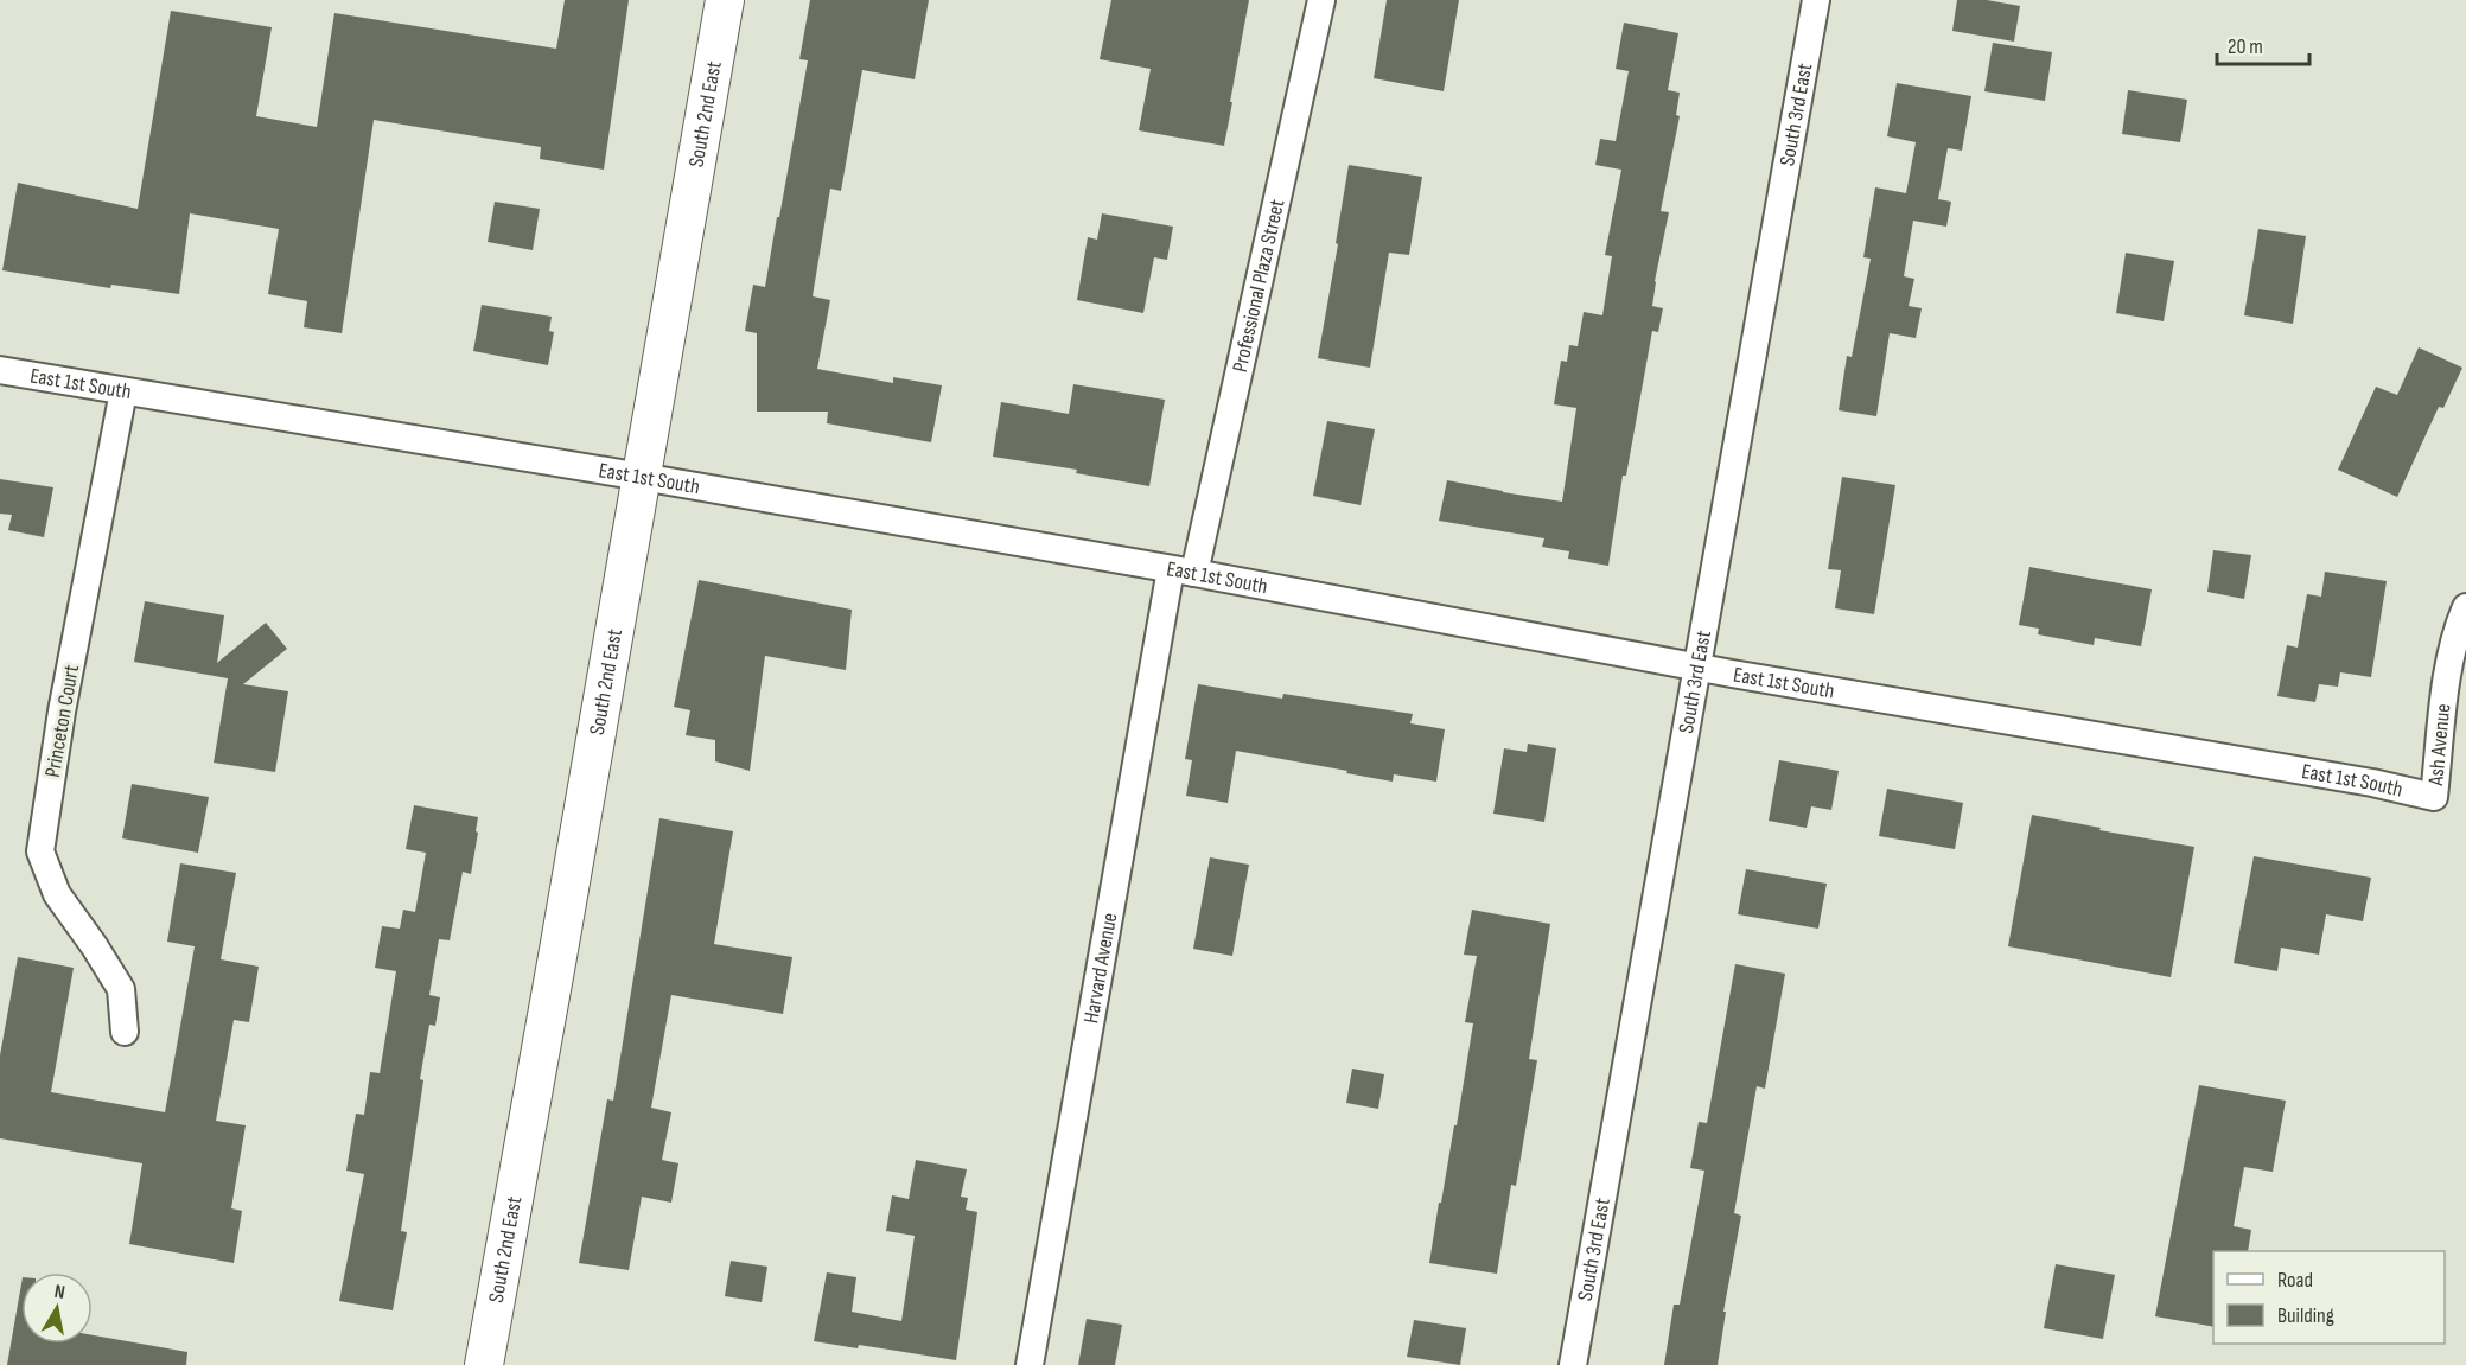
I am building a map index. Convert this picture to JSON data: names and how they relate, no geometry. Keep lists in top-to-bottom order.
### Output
{
  "streets": {
    "main road": ["South 2nd East"],
    "street": [
      "South 3rd East",
      "Professional Plaza Street",
      "East 1st South",
      "Princeton Court",
      "Ash Avenue",
      "Harvard Avenue"
    ]
  },
  "crossings": [
    ["South 2nd East", "East 1st South"],
    ["South 3rd East", "East 1st South"],
    ["Professional Plaza Street", "East 1st South"],
    ["Professional Plaza Street", "Harvard Avenue"],
    ["East 1st South", "Princeton Court"],
    ["East 1st South", "Ash Avenue"],
    ["East 1st South", "Harvard Avenue"]
  ],
  "legend": ["Road", "Building"],
  "scale_bar": "20 m",
  "north": "top"
}
